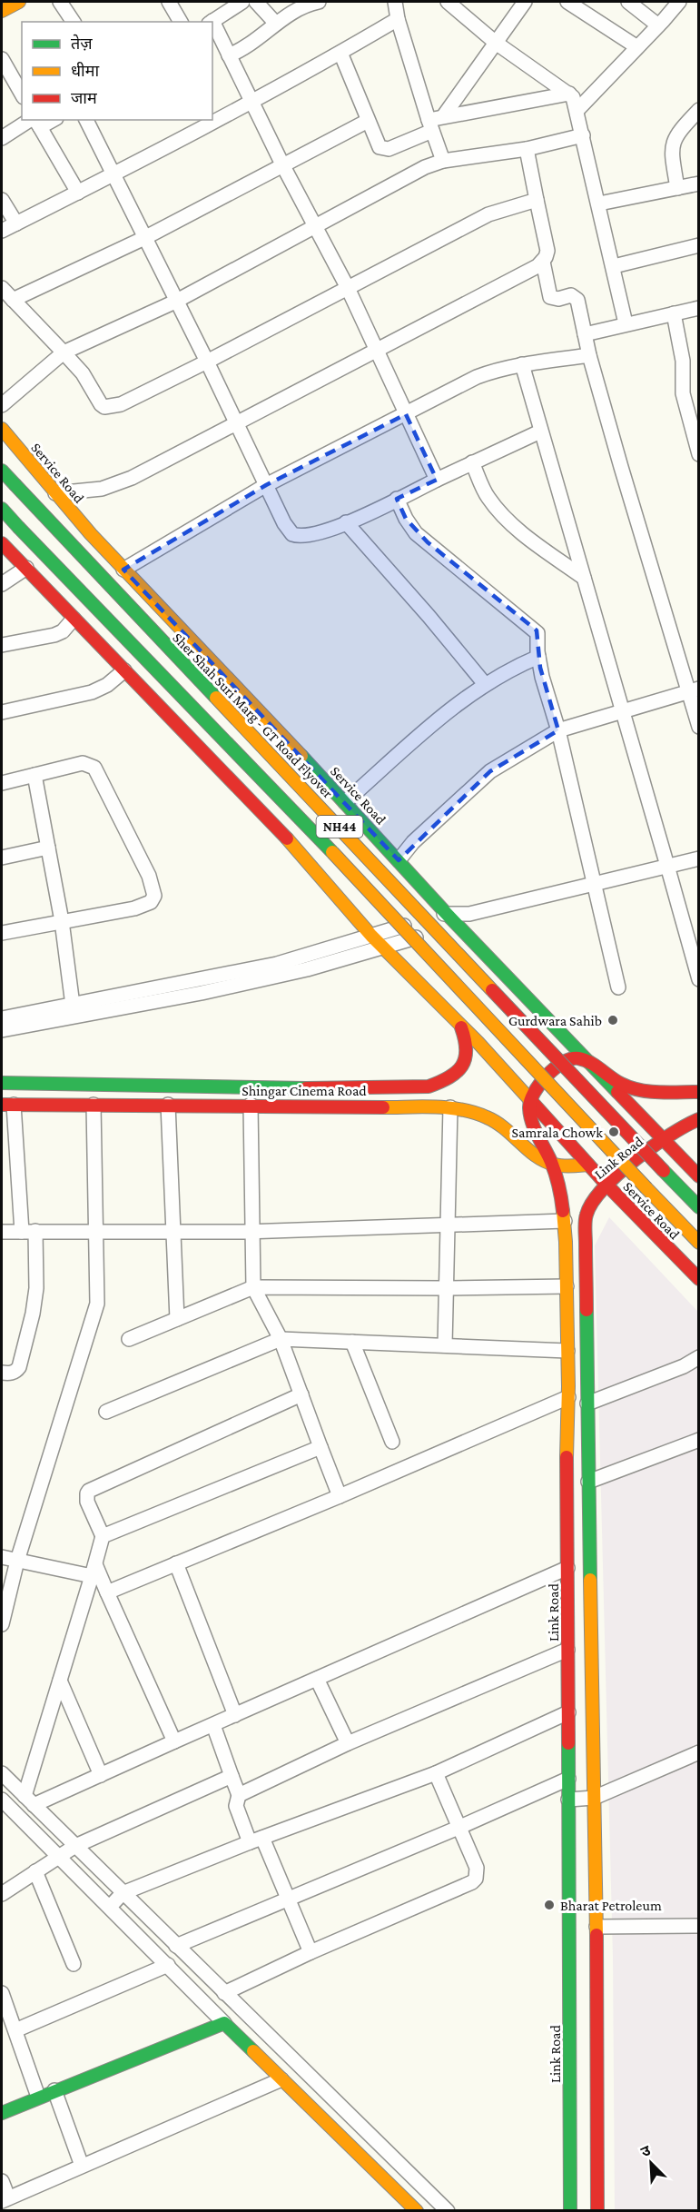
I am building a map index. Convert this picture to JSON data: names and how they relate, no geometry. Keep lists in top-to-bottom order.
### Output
{
  "streets": {
    "main road": [
      "Service Road",
      "Sher Shah Suri Marg - GT Road Flyover",
      "NH44",
      "Shingar Cinema Road",
      "Link Road"
    ]
  },
  "crossings": [
    ["Service Road", "Shingar Cinema Road"],
    ["Service Road", "Link Road"],
    ["Shingar Cinema Road", "Link Road"]
  ],
  "places": ["Gurdwara Sahib", "Samrala Chowk", "Bharat Petroleum"],
  "legend": ["तेज़", "धीमा", "जाम"],
  "north": "top left"
}
